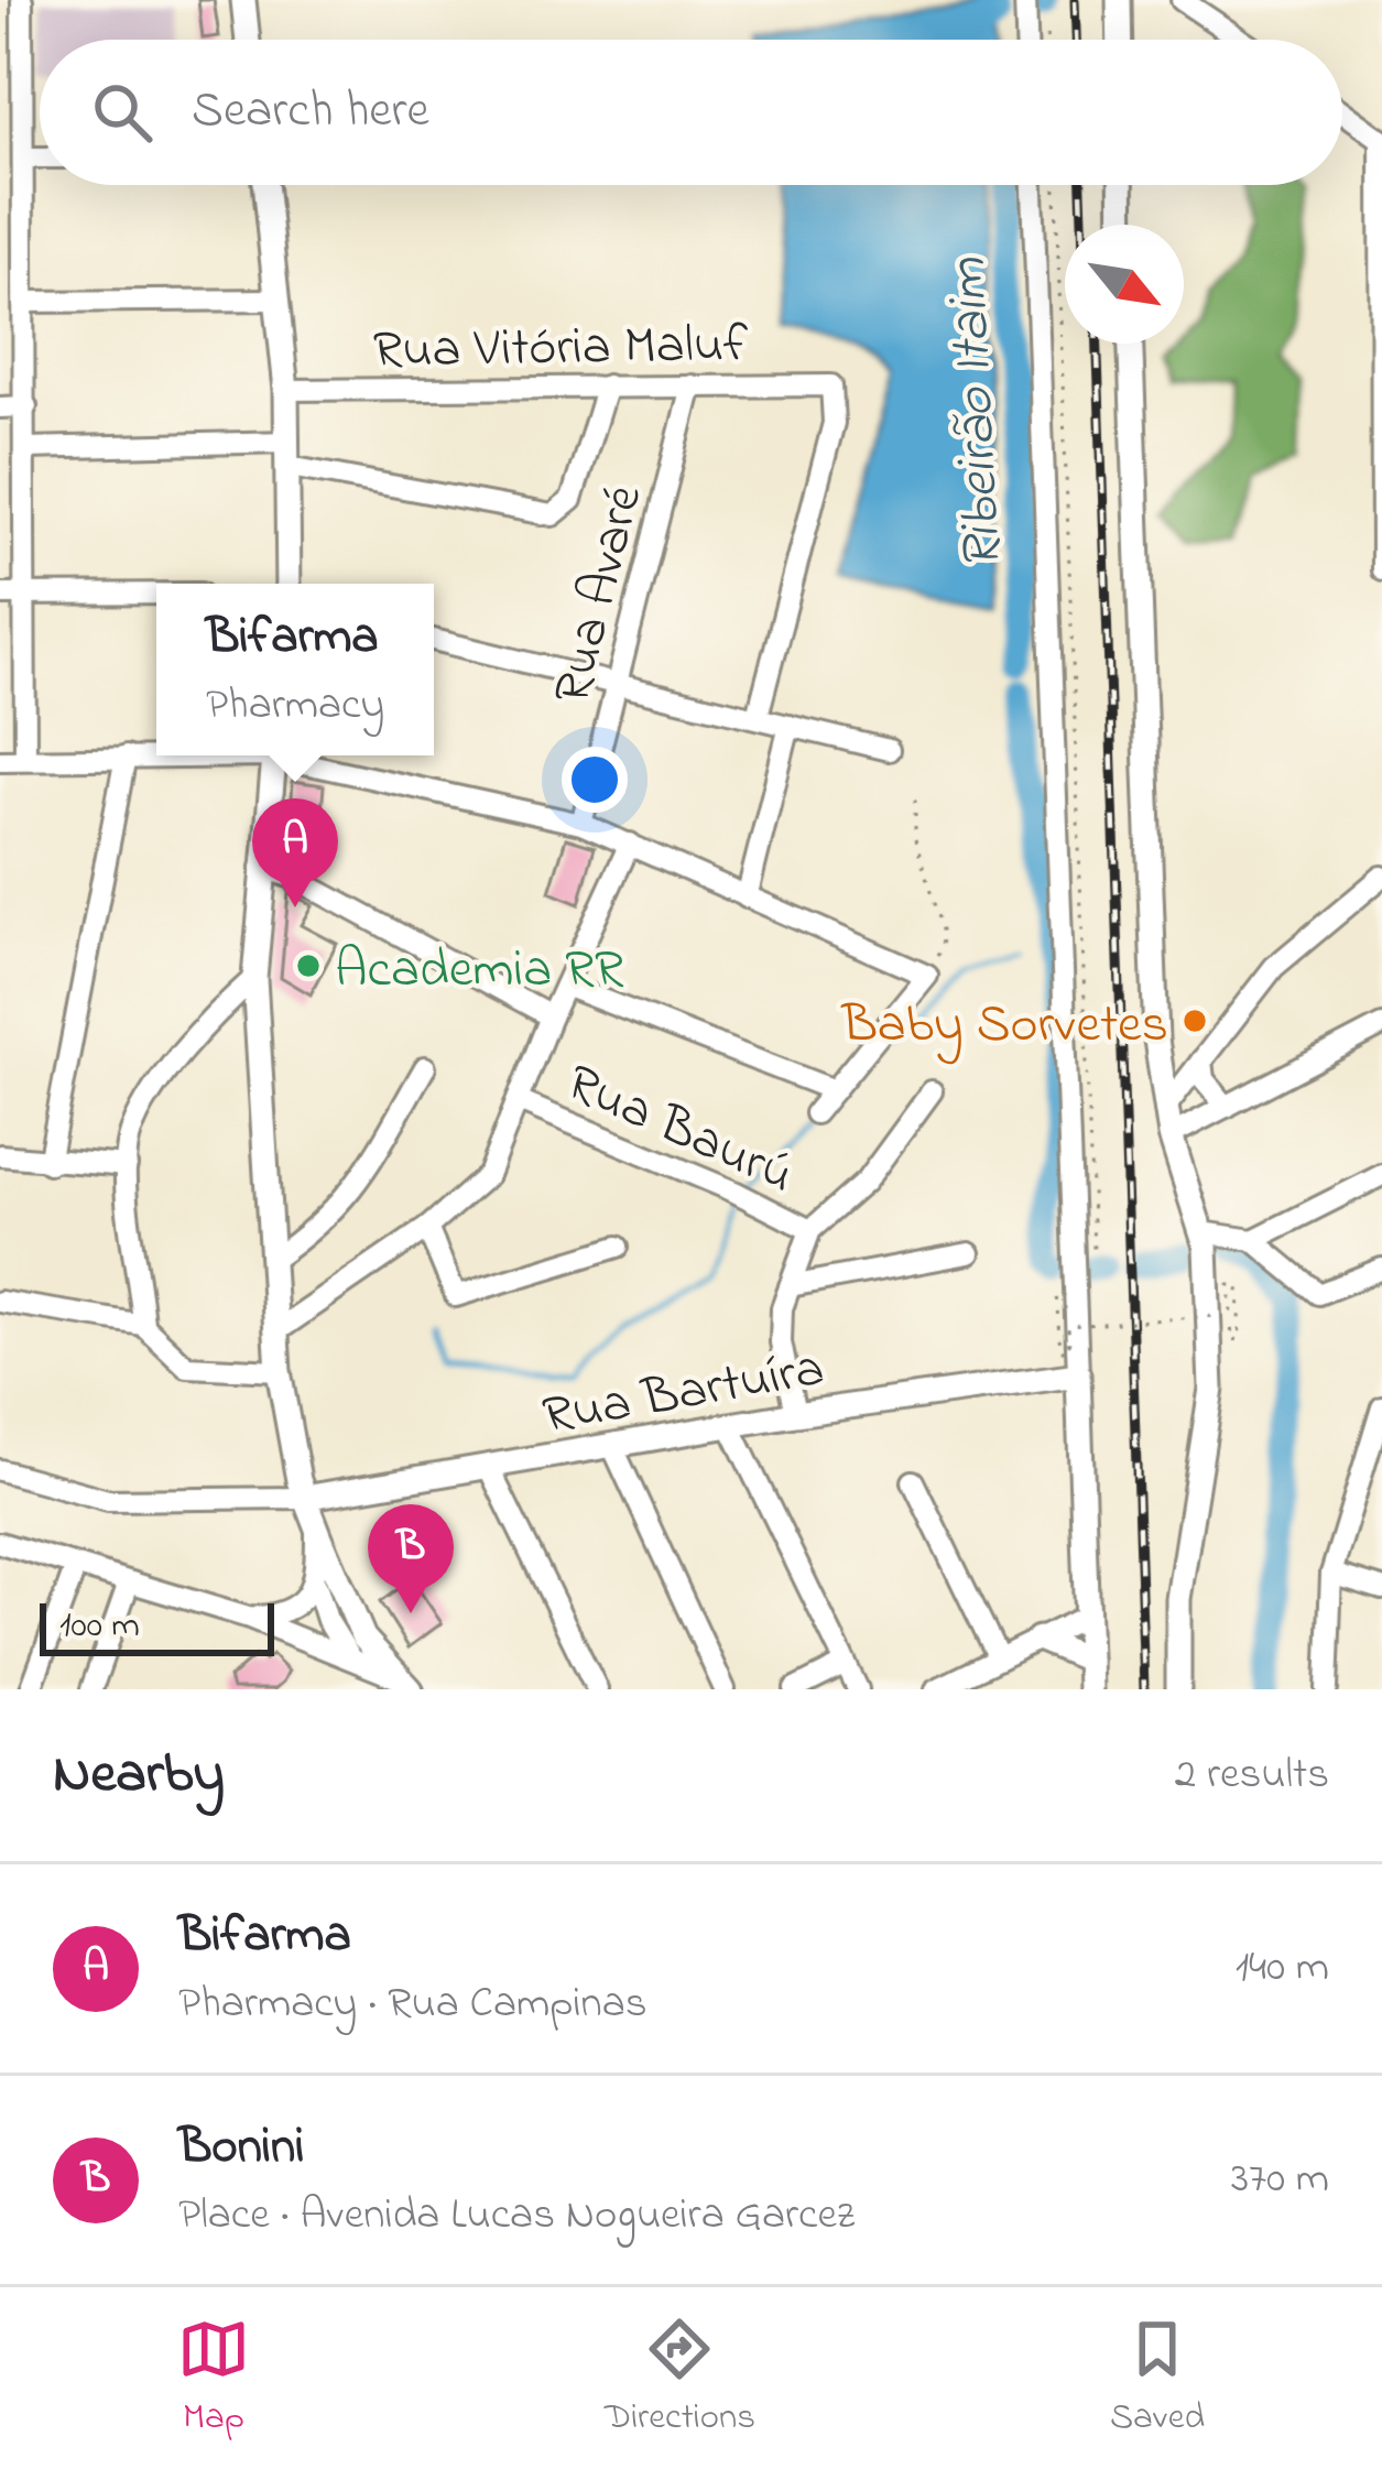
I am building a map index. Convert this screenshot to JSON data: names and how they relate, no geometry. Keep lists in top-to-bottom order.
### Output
{
  "streets": {
    "main road": ["Rua Bartuíra"],
    "street": ["Rua Vitória Maluf", "Rua Avaré", "Rua Baurú"]
  },
  "crossings": [
    ["Rua Vitória Maluf", "Rua Avaré"]
  ],
  "water": ["Ribeirão Itaim"],
  "places": ["Academia RR", "Baby Sorvetes"],
  "scale_bar": "100 m",
  "north": "bottom right",
  "page": {
    "search": "Search here",
    "popup": ["Bifarma", "Pharmacy"],
    "pins": ["A", "B"],
    "scale": "100 m",
    "heading": ["Nearby", "2 results"],
    "list": [
      {
        "mark": "A",
        "name": "Bifarma",
        "note": "Pharmacy · Rua Campinas",
        "value": "140 m"
      },
      {
        "mark": "B",
        "name": "Bonini",
        "note": "Place · Avenida Lucas Nogueira Garcez",
        "value": "370 m"
      }
    ],
    "nav": ["Map", "Directions", "Saved"]
  }
}
